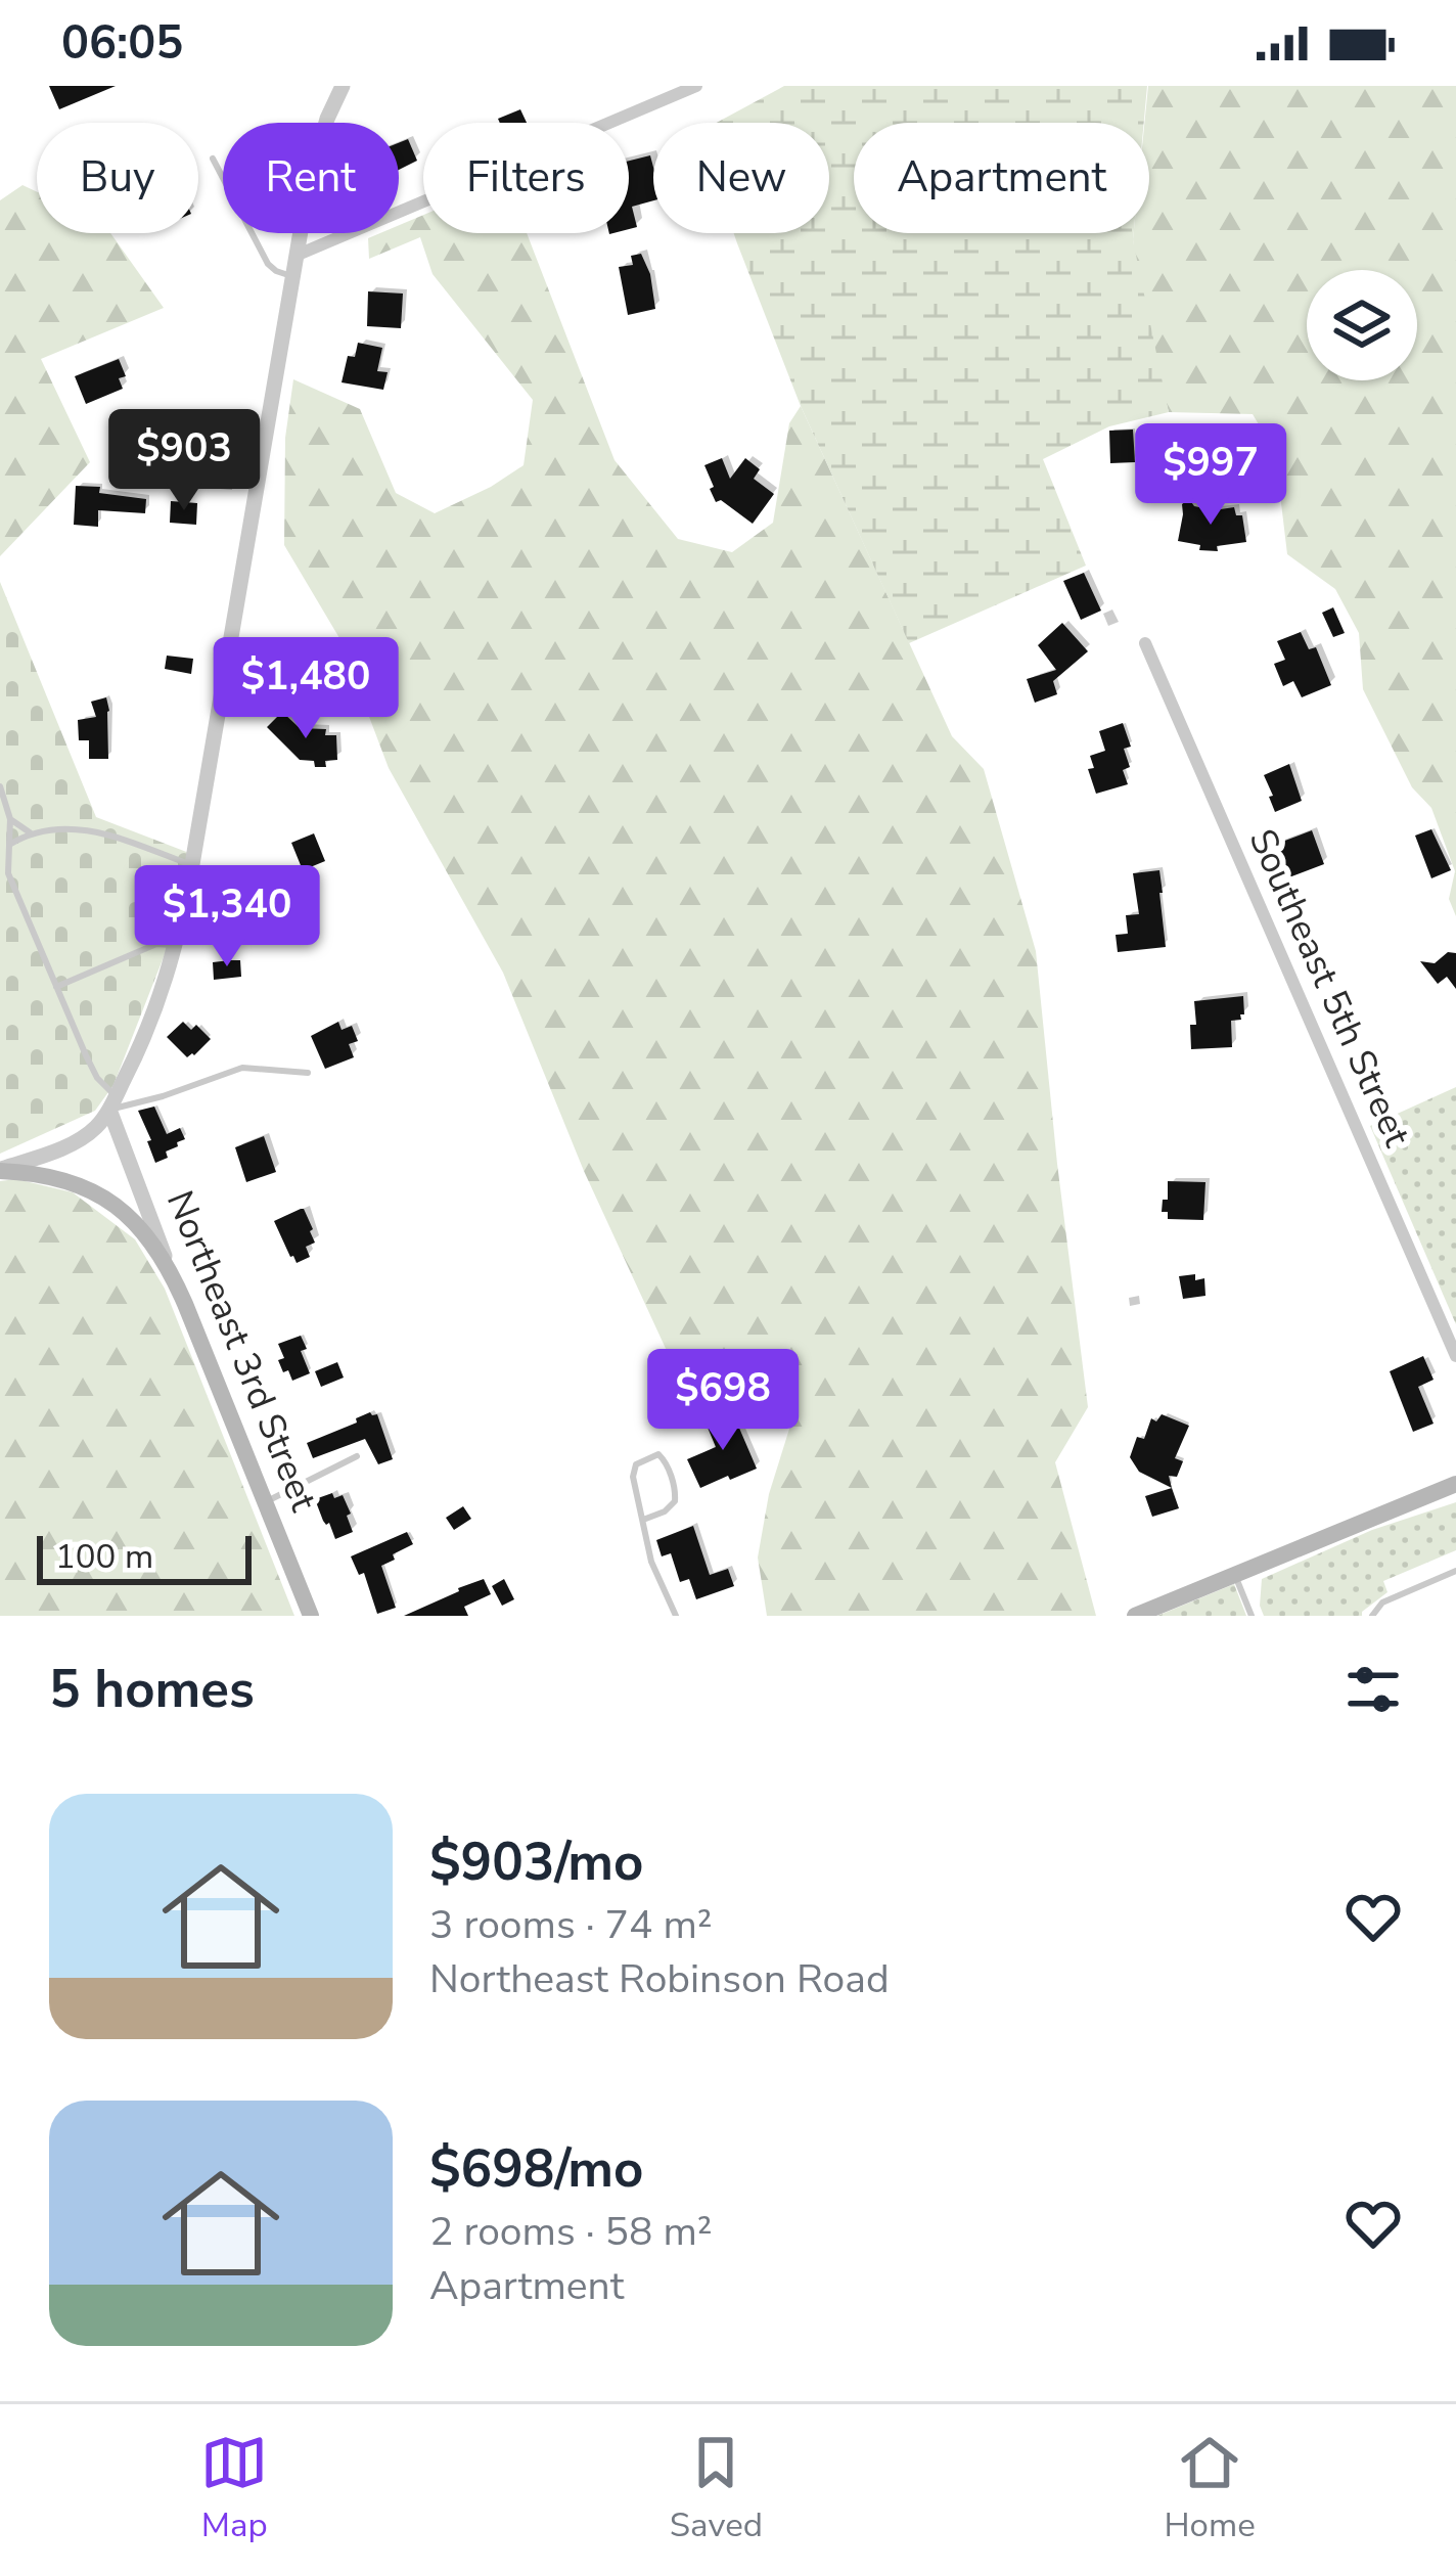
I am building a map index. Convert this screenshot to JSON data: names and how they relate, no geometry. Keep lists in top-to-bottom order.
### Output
{
  "streets": {
    "main road": ["Northeast 3rd Street"],
    "street": ["Southeast 5th Street"]
  },
  "scale_bar": "100 m",
  "page": {
    "status": "06:05",
    "chip": [
      "Buy",
      "Rent",
      "Filters",
      "New",
      "Apartment"
    ],
    "price": [
      "$903",
      "$997",
      "$1,480",
      "$1,340",
      "$698"
    ],
    "scale": "100 m",
    "heading": "5 homes",
    "list": [
      {
        "name": "$903/mo",
        "note": "3 rooms · 74 m² · Northeast Robinson Road"
      },
      {
        "name": "$698/mo",
        "note": "2 rooms · 58 m² · Apartment"
      }
    ],
    "tabs": ["Map", "Saved", "Home"]
  }
}
